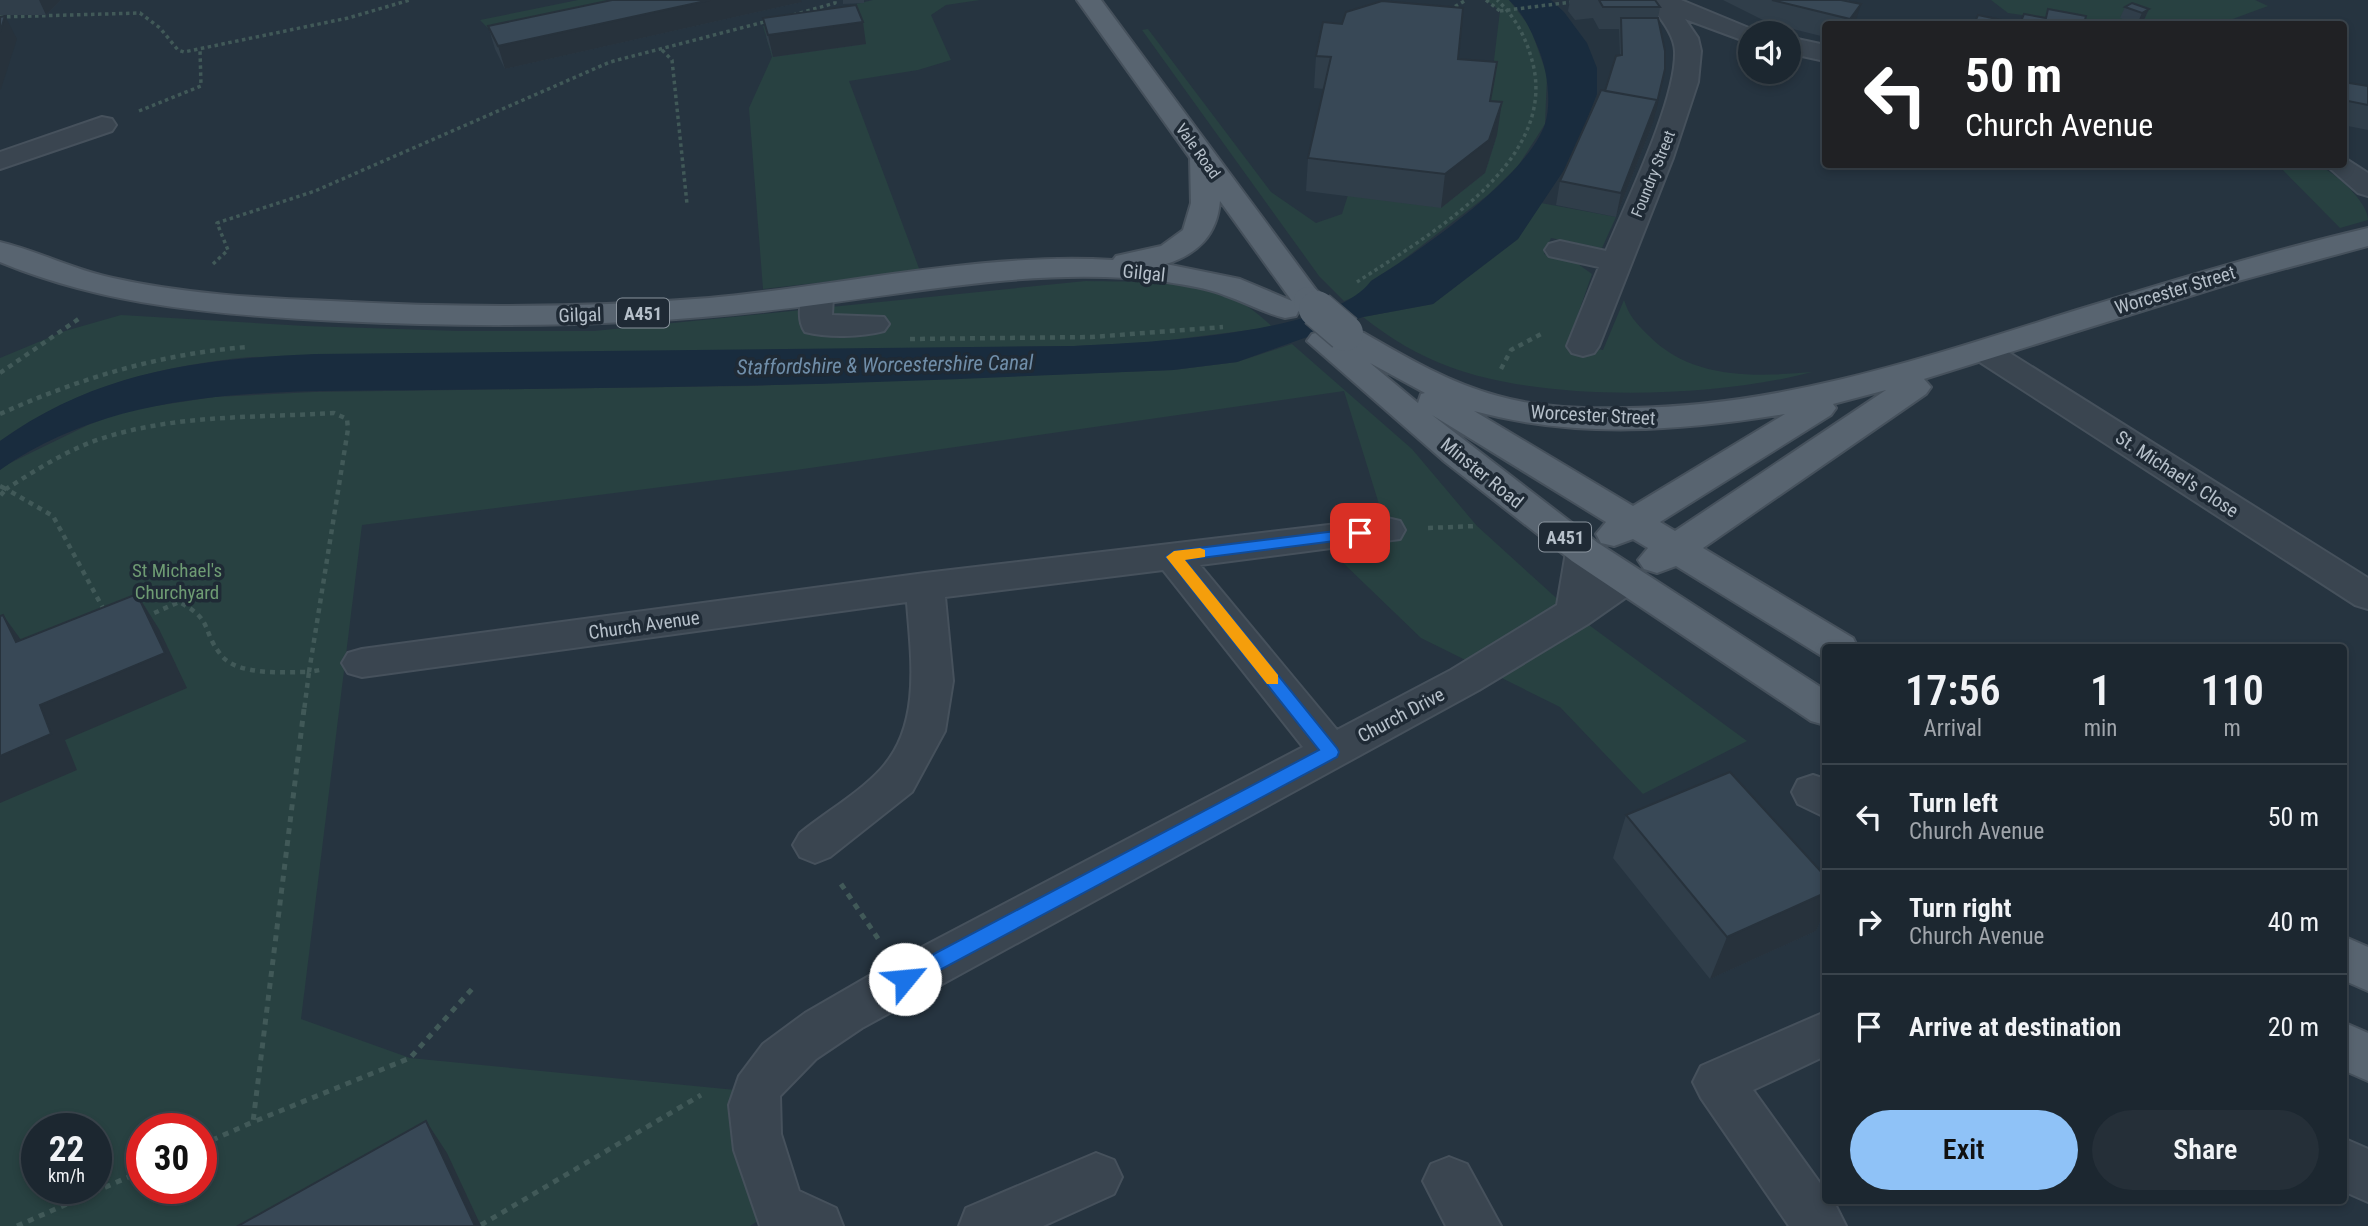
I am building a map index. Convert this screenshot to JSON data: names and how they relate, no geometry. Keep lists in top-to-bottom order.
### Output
{
  "streets": {
    "main road": [
      "Vale Road",
      "Gilgal",
      "Worcester Street",
      "A451",
      "Minster Road"
    ],
    "street": [
      "Foundry Street",
      "St. Michael's Close",
      "Church Avenue",
      "Church Drive"
    ]
  },
  "crossings": [
    ["Vale Road", "Gilgal"],
    ["Vale Road", "A451"],
    ["Gilgal", "A451"],
    ["Worcester Street", "A451"],
    ["Worcester Street", "Minster Road"],
    ["Worcester Street", "St. Michael's Close"],
    ["Worcester Street", "Church Drive"],
    ["A451", "Minster Road"],
    ["Minster Road", "Church Drive"]
  ],
  "water": ["Staffordshire & Worcestershire Canal"],
  "parks": ["St Michael's Churchyard"],
  "page": {
    "turn": ["50 m", "Church Avenue"],
    "eta": [
      "17:56",
      "Arrival",
      "1",
      "min",
      "110",
      "m"
    ],
    "list": [
      {
        "name": "Turn left",
        "note": "Church Avenue",
        "value": "50 m"
      },
      {
        "name": "Turn right",
        "note": "Church Avenue",
        "value": "40 m"
      },
      {
        "name": "Arrive at destination",
        "value": "20 m"
      }
    ],
    "buttons": ["Exit", "Share"],
    "speed": "22 km/h",
    "limit": "30"
  }
}
